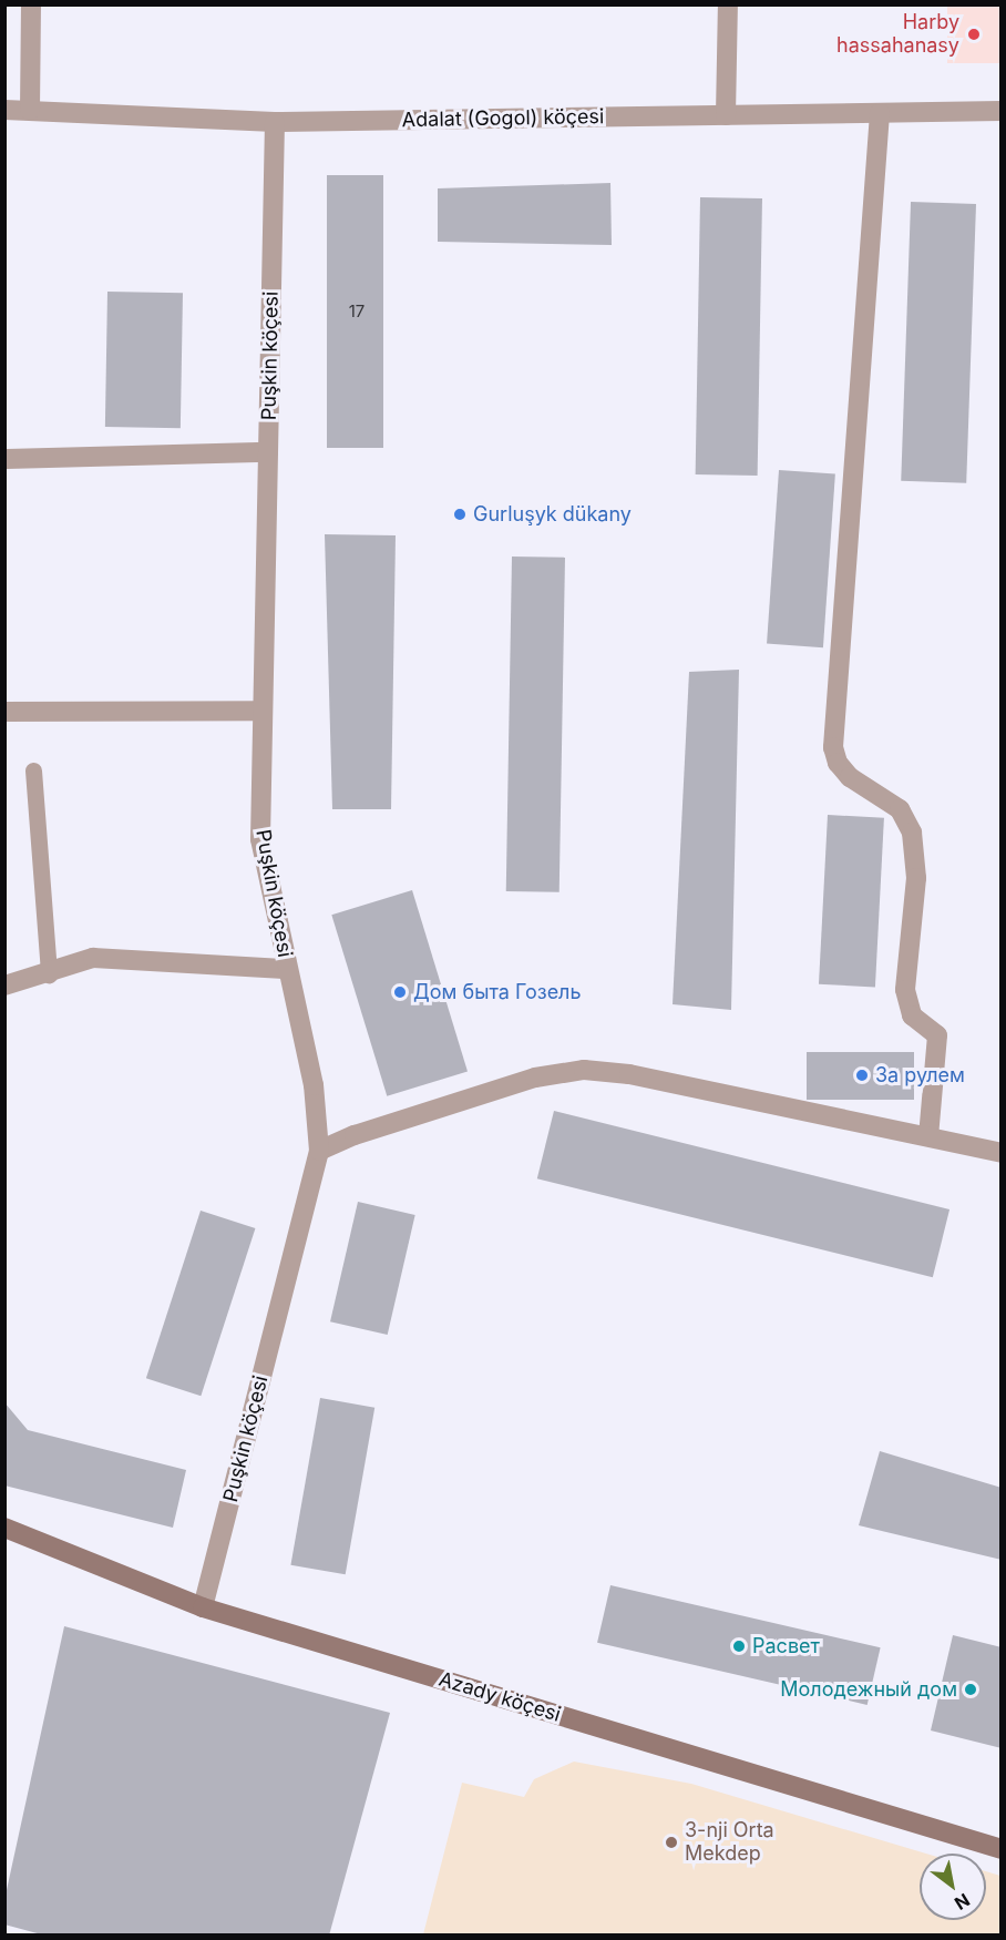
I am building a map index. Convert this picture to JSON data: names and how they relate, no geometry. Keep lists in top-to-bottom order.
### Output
{
  "streets": {
    "main road": ["Azady köçesi"],
    "street": ["Adalat (Gogol) köçesi", "Puşkin köçesi"]
  },
  "crossings": [
    ["Adalat (Gogol) köçesi", "Puşkin köçesi"],
    ["Puşkin köçesi", "Azady köçesi"]
  ],
  "places": [
    "Harby hassahanasy",
    "Gurluşyk dükany",
    "Дом быта Гозель",
    "За рулем",
    "Расвет",
    "Молодежный дом",
    "3-nji Orta Mekdep"
  ],
  "house_numbers": ["17"],
  "north": "bottom right"
}
